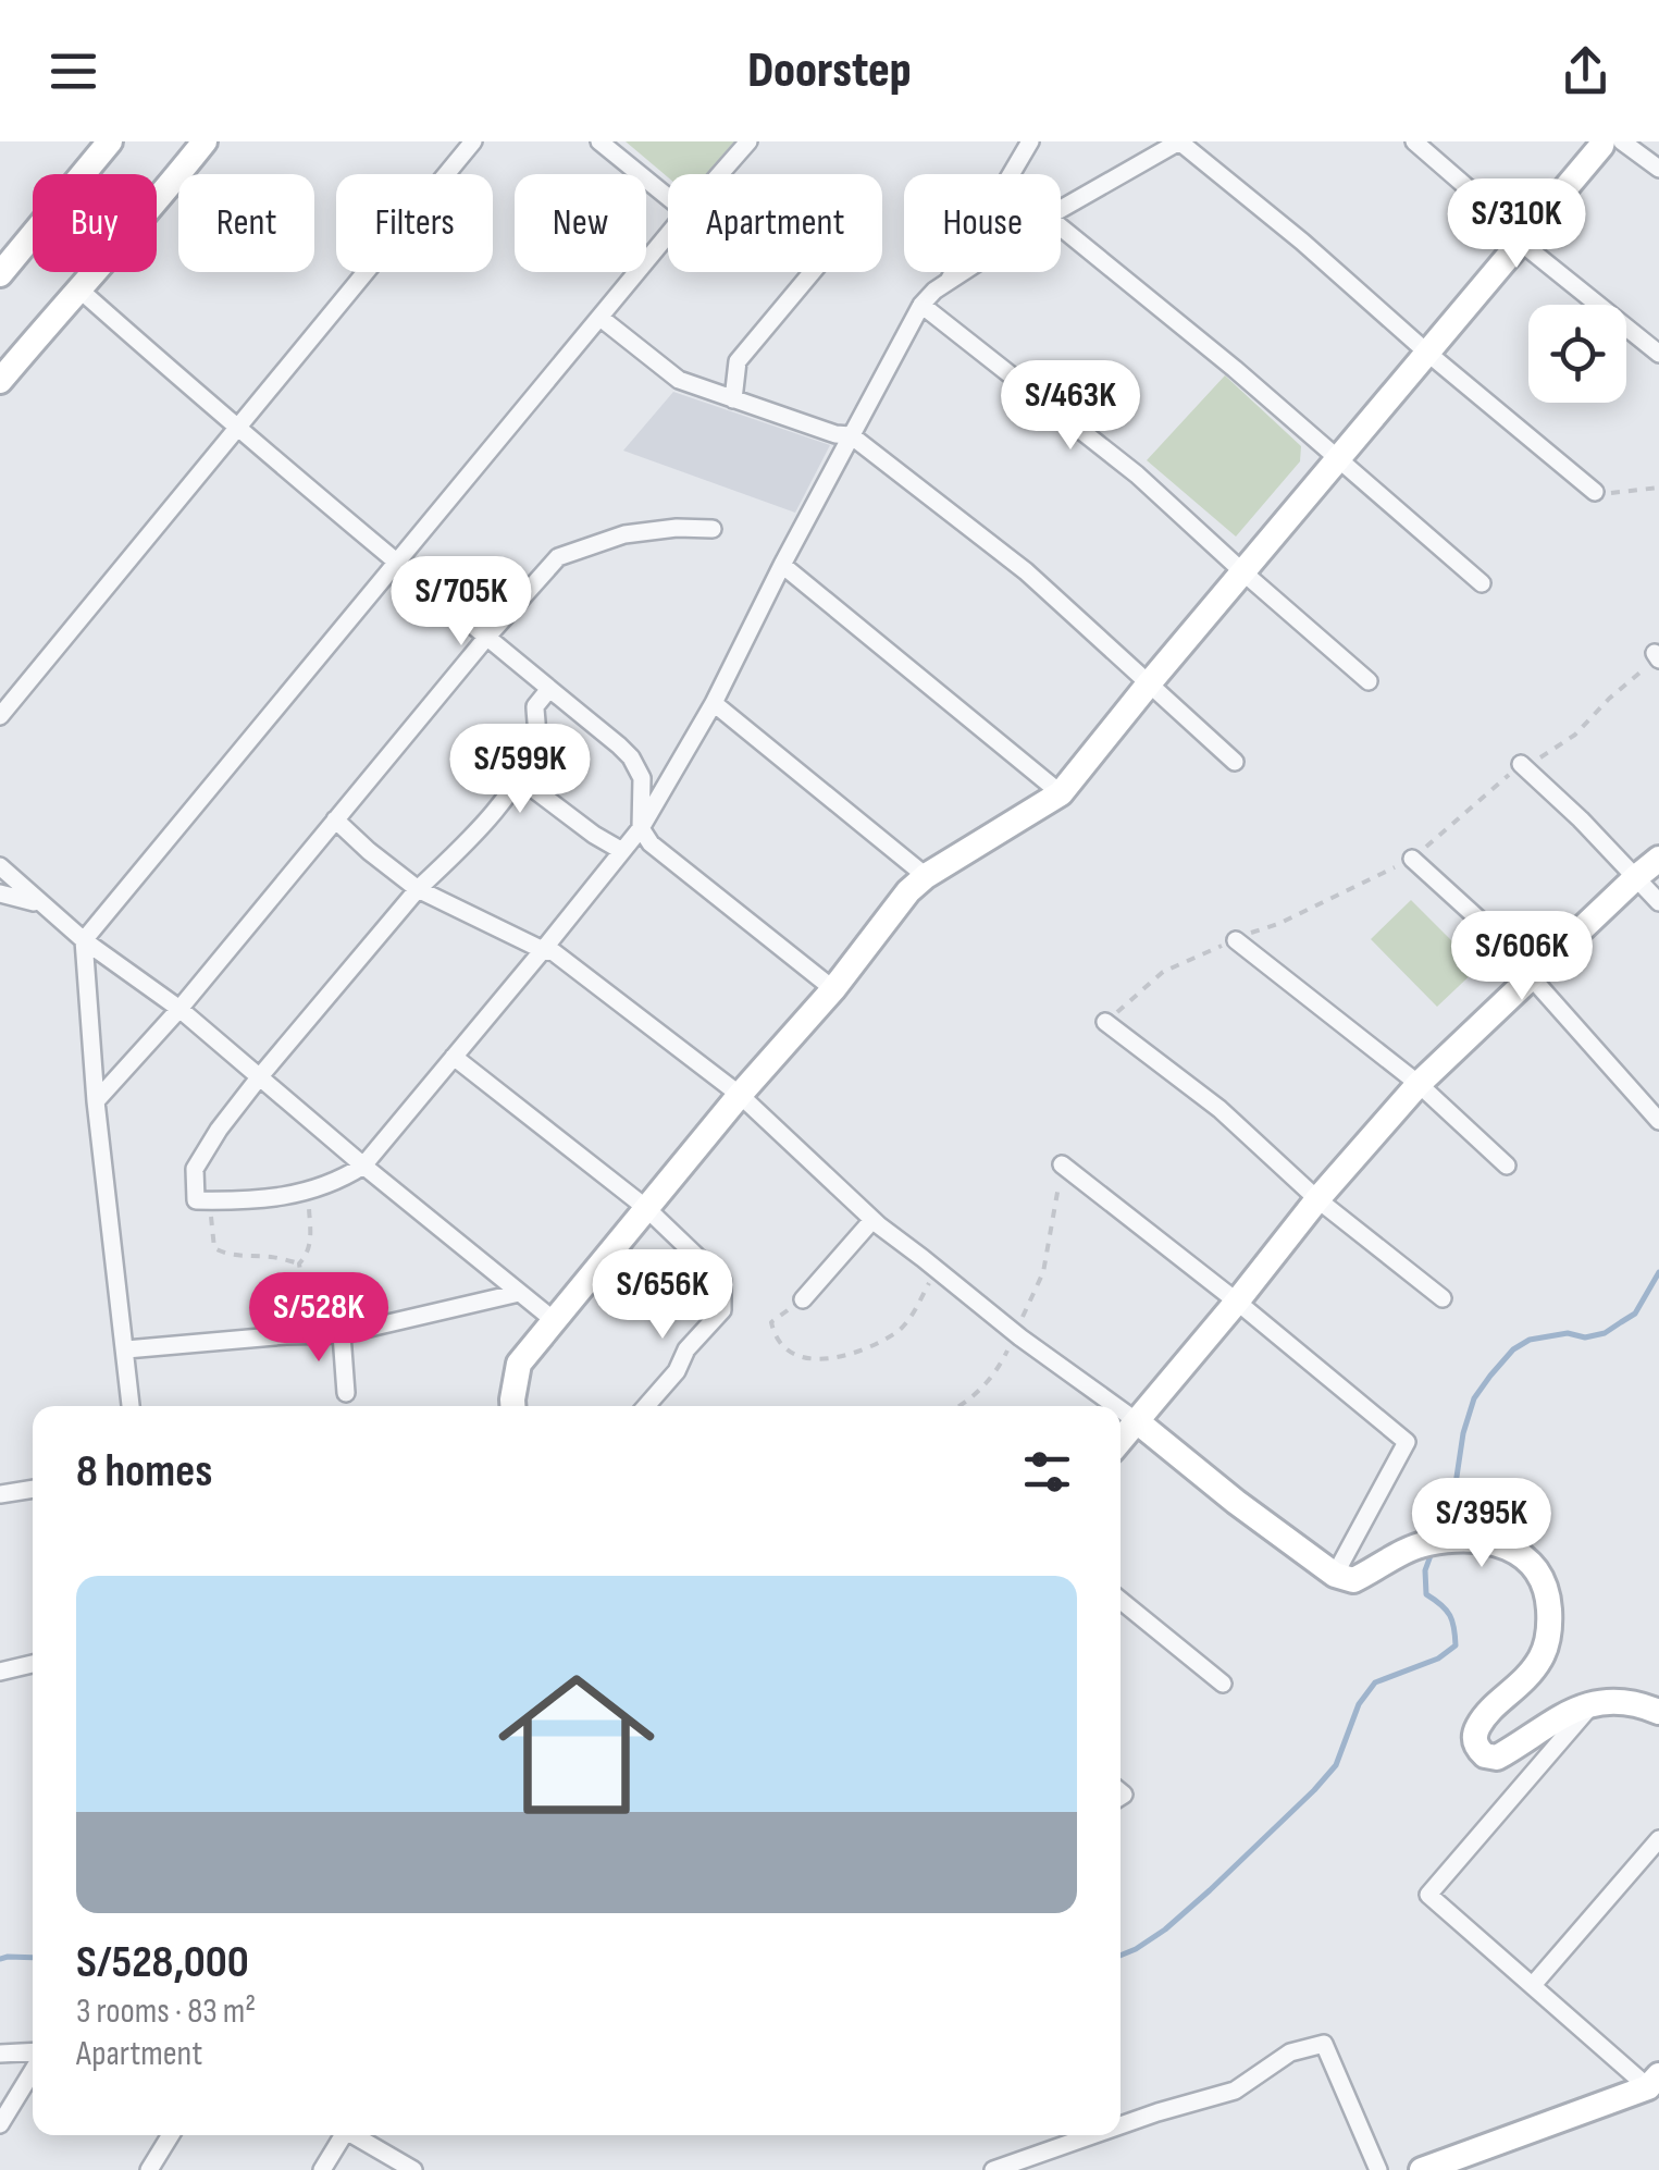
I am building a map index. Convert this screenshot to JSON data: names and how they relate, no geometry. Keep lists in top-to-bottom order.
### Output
{
  "page": {
    "header": "Doorstep",
    "chip": [
      "Buy",
      "Rent",
      "Filters",
      "New",
      "Apartment",
      "House"
    ],
    "price": [
      "S/310K",
      "S/463K",
      "S/705K",
      "S/599K",
      "S/606K",
      "S/656K",
      "S/528K",
      "S/395K"
    ],
    "heading": "8 homes",
    "list": [
      {
        "name": "S/528,000",
        "note": "3 rooms · 83 m² · Apartment"
      }
    ]
  }
}
